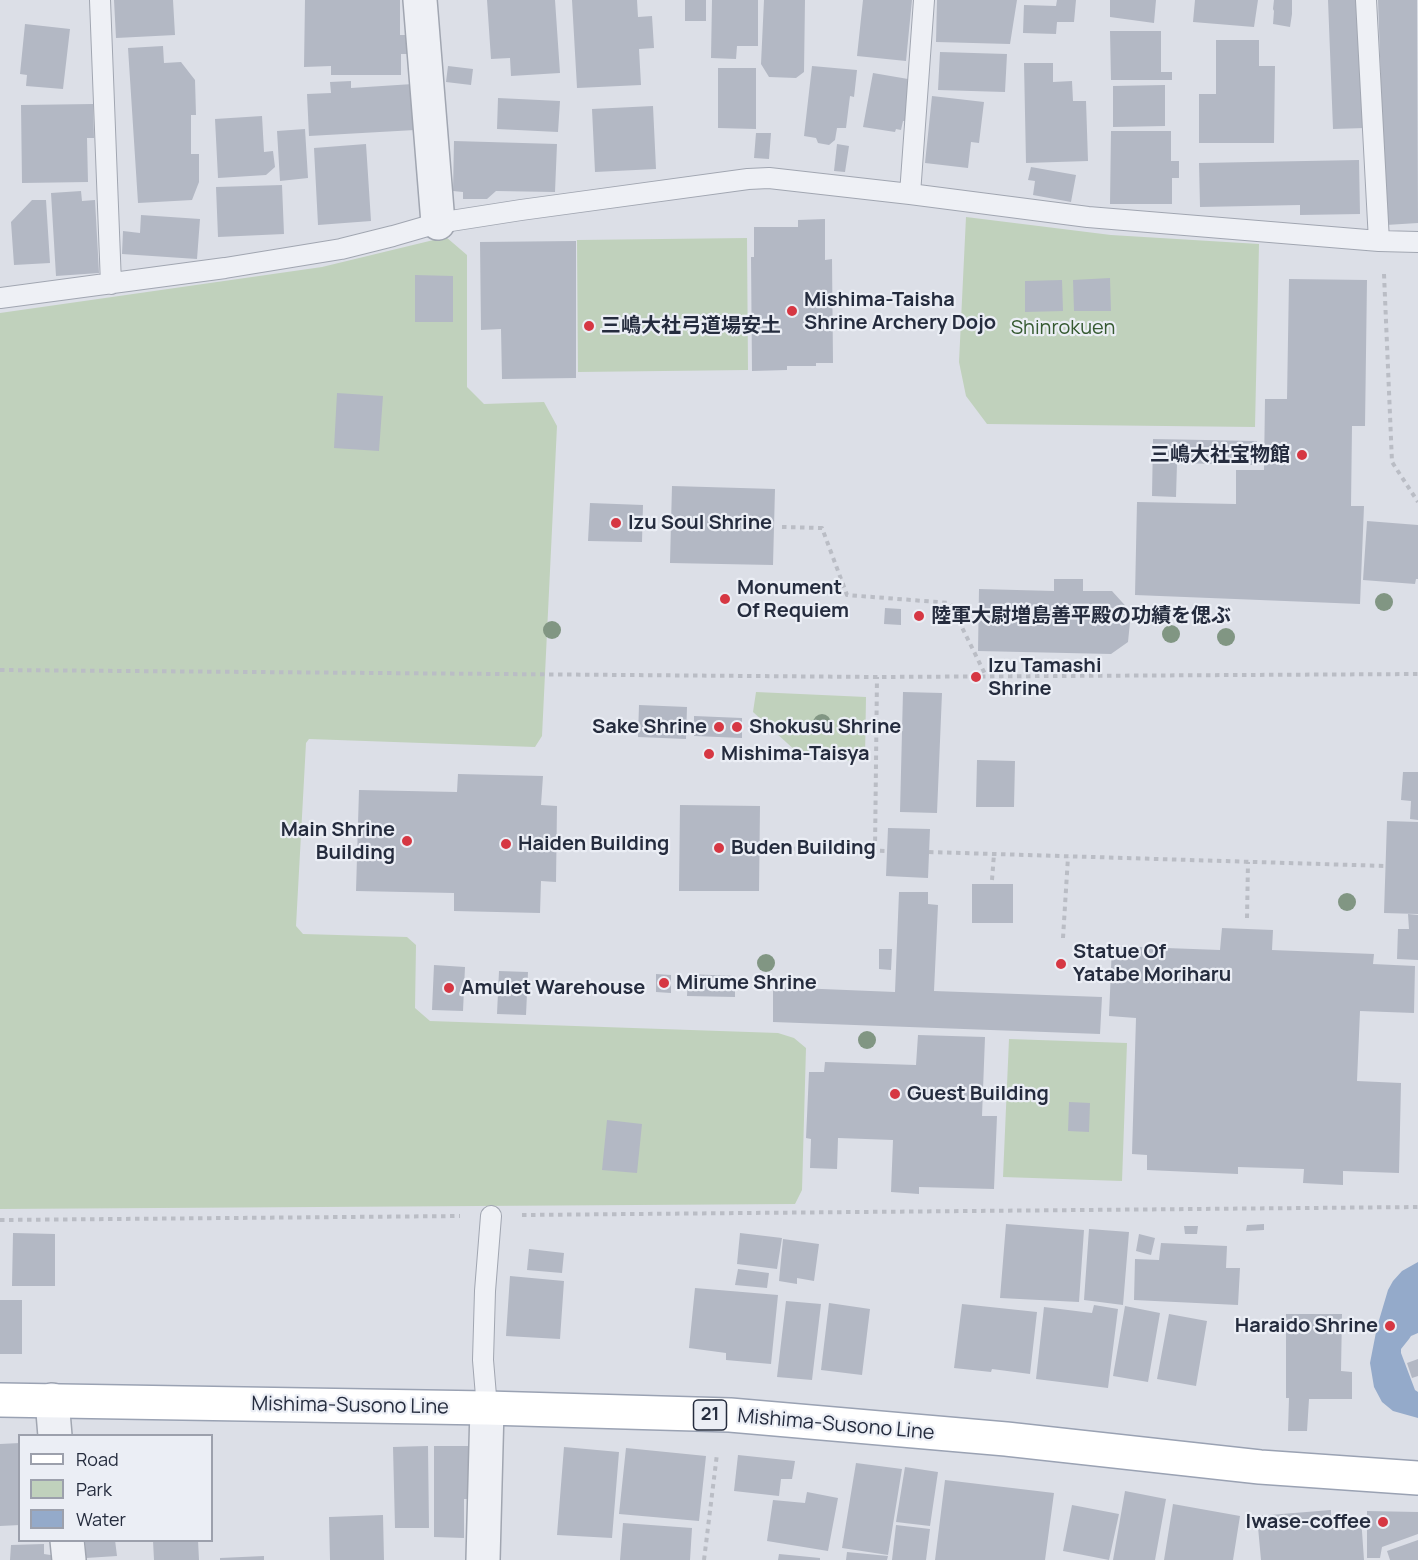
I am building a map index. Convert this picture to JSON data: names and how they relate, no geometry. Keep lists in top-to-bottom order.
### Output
{
  "streets": {
    "main road": ["Mishima-Susono Line", "21"]
  },
  "parks": ["Shinrokuen"],
  "places": [
    "Mishima-Taisha Shrine Archery Dojo",
    "三嶋大社弓道場安土",
    "三嶋大社宝物館",
    "Izu Soul Shrine",
    "Monument Of Requiem",
    "陸軍大尉増島善平殿の功績を偲ぶ",
    "Izu Tamashi Shrine",
    "Sake Shrine",
    "Shokusu Shrine",
    "Mishima-Taisya",
    "Main Shrine Building",
    "Haiden Building",
    "Buden Building",
    "Statue Of Yatabe Moriharu",
    "Mirume Shrine",
    "Amulet Warehouse",
    "Guest Building",
    "Haraido Shrine",
    "Iwase-coffee"
  ],
  "legend": ["Road", "Park", "Water"]
}
